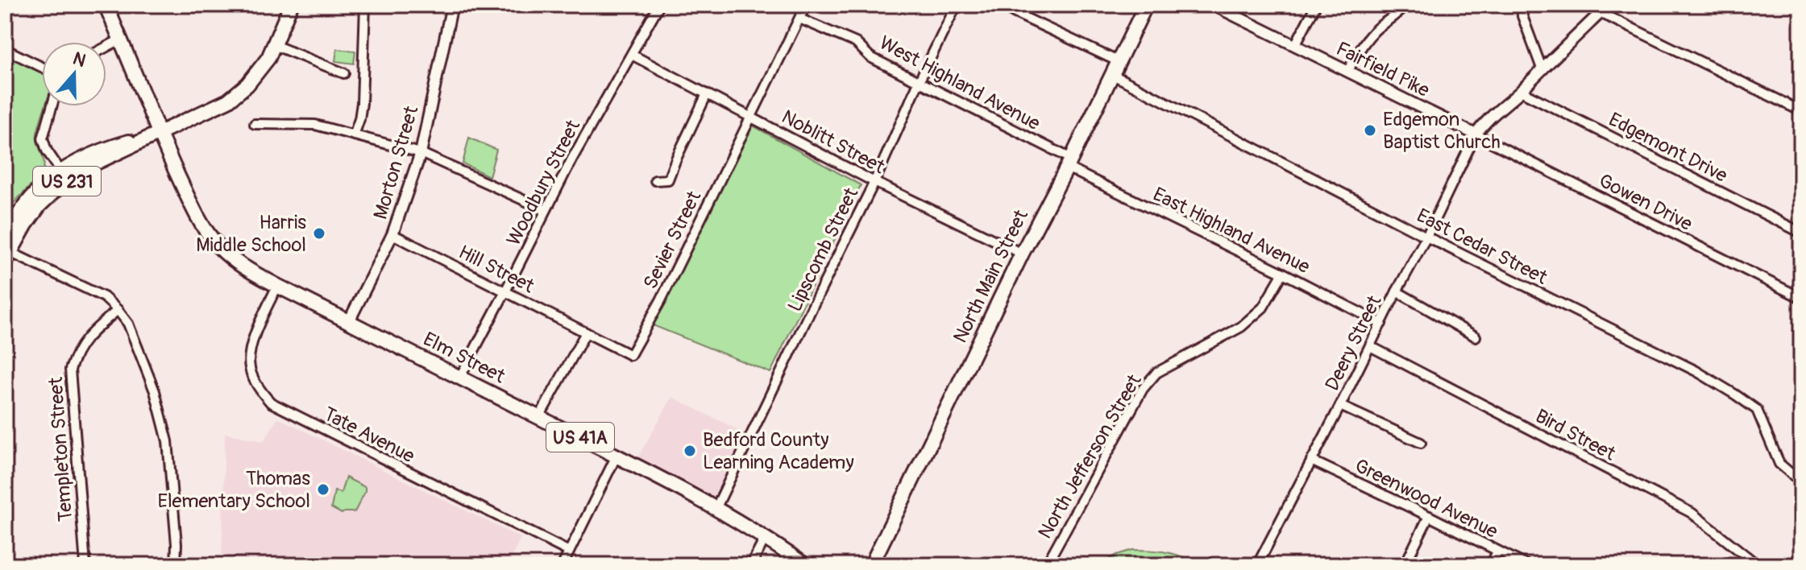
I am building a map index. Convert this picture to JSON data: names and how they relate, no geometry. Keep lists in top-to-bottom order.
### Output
{
  "streets": {
    "main road": [
      "US 231",
      "North Main Street",
      "Elm Street",
      "US 41A"
    ],
    "street": [
      "Fairfield Pike",
      "West Highland Avenue",
      "Noblitt Street",
      "Edgemont Drive",
      "Morton Street",
      "Woodbury Street",
      "Gowen Drive",
      "East Highland Avenue",
      "Sevier Street",
      "East Cedar Street",
      "Lipscomb Street",
      "Hill Street",
      "Deery Street",
      "Tate Avenue",
      "Bird Street",
      "Templeton Street",
      "North Jefferson Street",
      "Greenwood Avenue"
    ]
  },
  "crossings": [
    ["Fairfield Pike", "Gowen Drive"],
    ["Fairfield Pike", "Deery Street"],
    ["West Highland Avenue", "East Highland Avenue"],
    ["West Highland Avenue", "Sevier Street"],
    ["West Highland Avenue", "Lipscomb Street"],
    ["West Highland Avenue", "North Main Street"],
    ["Noblitt Street", "Woodbury Street"],
    ["Noblitt Street", "Sevier Street"],
    ["Noblitt Street", "Lipscomb Street"],
    ["Noblitt Street", "North Main Street"],
    ["Morton Street", "Hill Street"],
    ["Morton Street", "Elm Street"],
    ["US 231", "Elm Street"],
    ["US 231", "US 41A"],
    ["Woodbury Street", "Hill Street"],
    ["Woodbury Street", "Elm Street"],
    ["Gowen Drive", "Deery Street"],
    ["East Highland Avenue", "North Main Street"],
    ["East Highland Avenue", "Deery Street"],
    ["East Highland Avenue", "North Jefferson Street"],
    ["Sevier Street", "Hill Street"],
    ["East Cedar Street", "North Main Street"],
    ["East Cedar Street", "Deery Street"],
    ["Lipscomb Street", "Elm Street"],
    ["Deery Street", "Bird Street"],
    ["Deery Street", "Greenwood Avenue"],
    ["Elm Street", "Tate Avenue"],
    ["Elm Street", "US 41A"]
  ],
  "places": [
    "Edgemon Baptist Church",
    "Harris Middle School",
    "Bedford County Learning Academy",
    "Thomas Elementary School"
  ],
  "north": "top"
}
